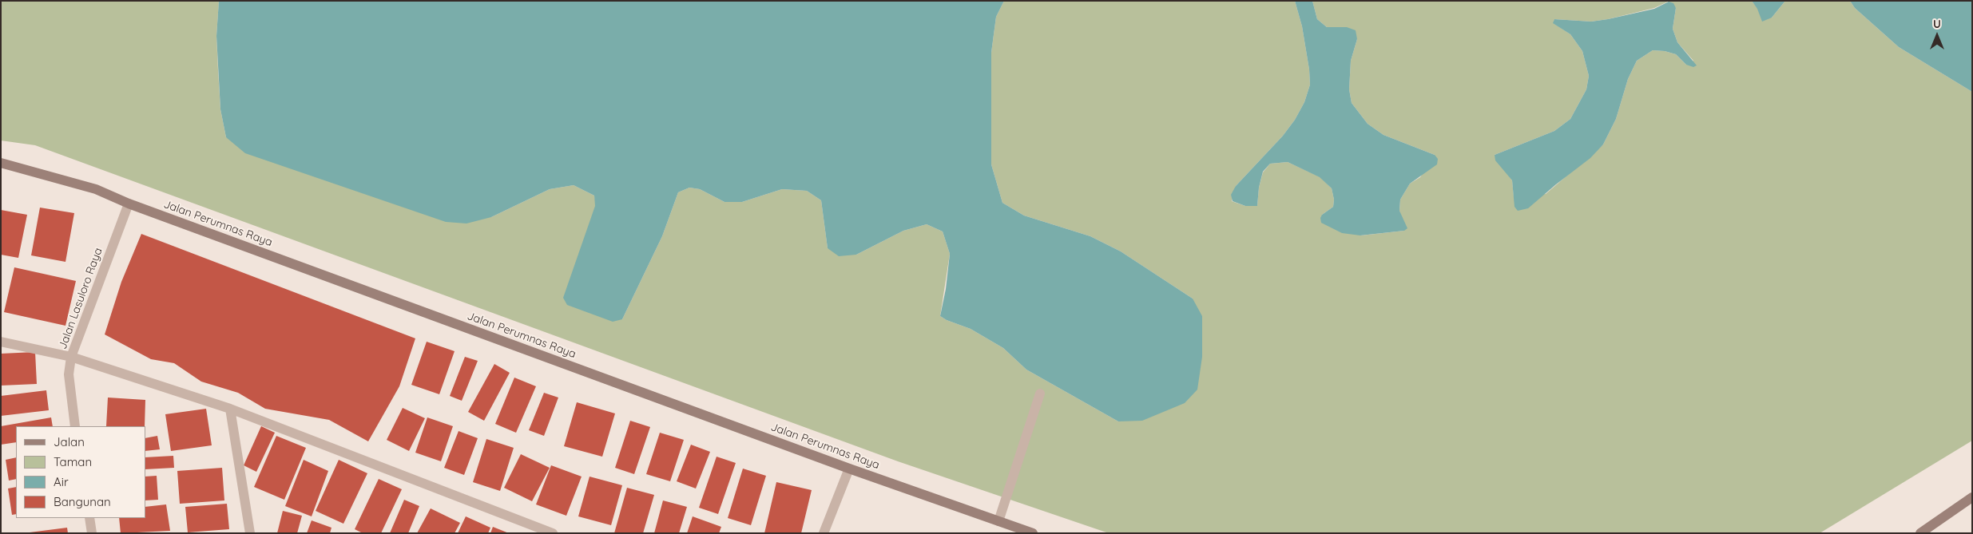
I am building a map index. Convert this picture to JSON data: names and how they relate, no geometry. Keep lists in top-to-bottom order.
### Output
{
  "streets": {
    "street": ["Jalan Perumnas Raya", "Jalan Lasuloro Raya"]
  },
  "crossings": [
    ["Jalan Perumnas Raya", "Jalan Lasuloro Raya"]
  ],
  "legend": [
    "Jalan",
    "Taman",
    "Air",
    "Bangunan"
  ],
  "north": "top"
}
